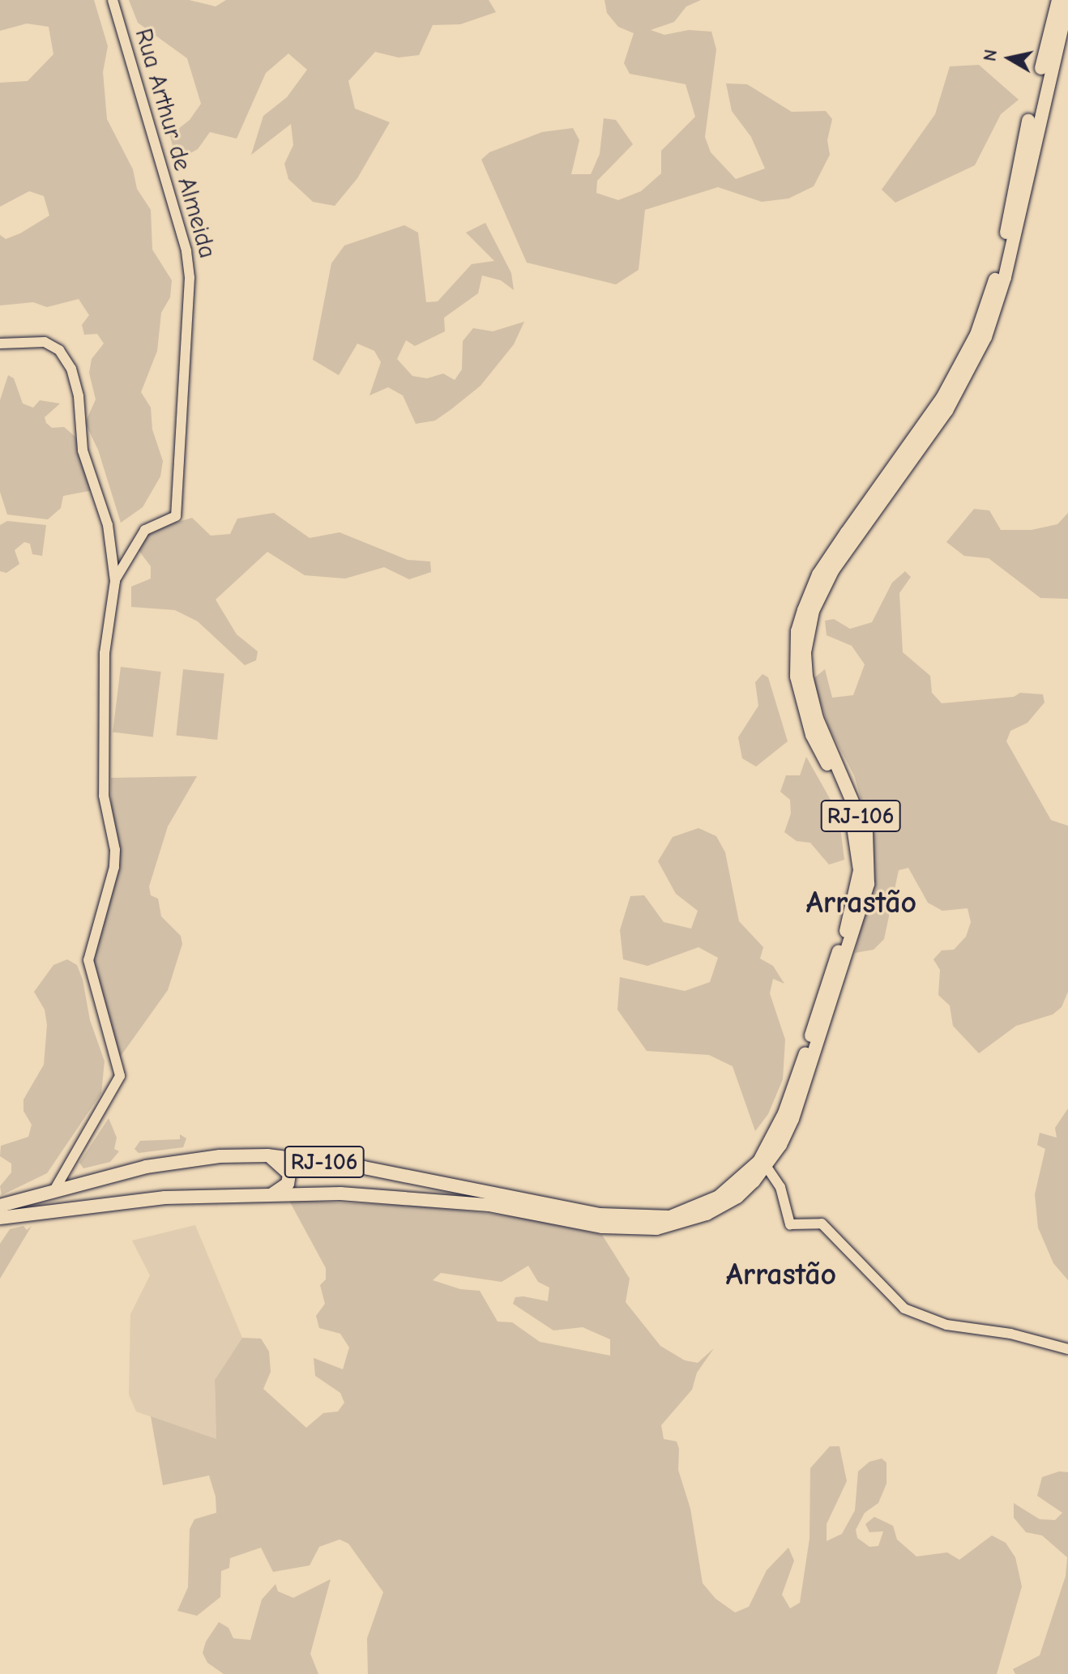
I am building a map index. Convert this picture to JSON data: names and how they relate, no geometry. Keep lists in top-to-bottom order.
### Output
{
  "streets": {
    "highway": ["RJ-106"],
    "street": ["Rua Arthur de Almeida"]
  },
  "districts": ["Arrastão", "Arrastão"],
  "north": "left"
}
